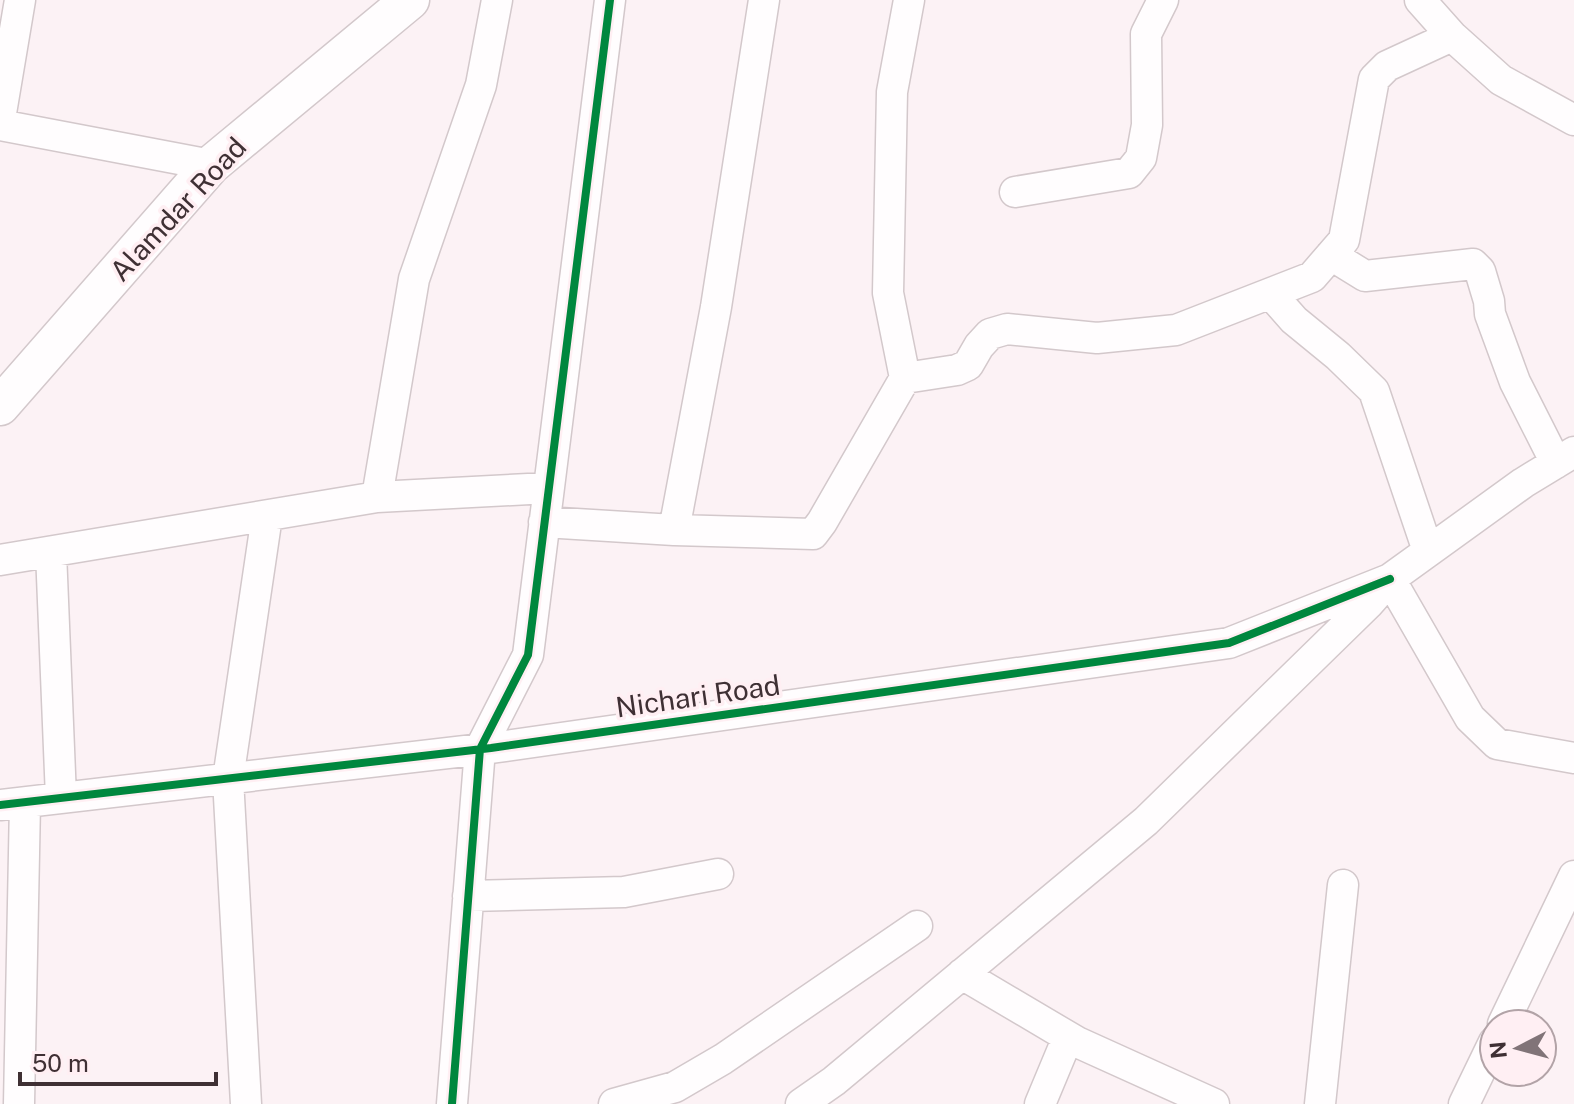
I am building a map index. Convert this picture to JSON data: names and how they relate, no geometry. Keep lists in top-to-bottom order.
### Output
{
  "streets": {
    "street": ["Alamdar Road", "Nichari Road"]
  },
  "scale_bar": "50 m",
  "north": "left"
}
